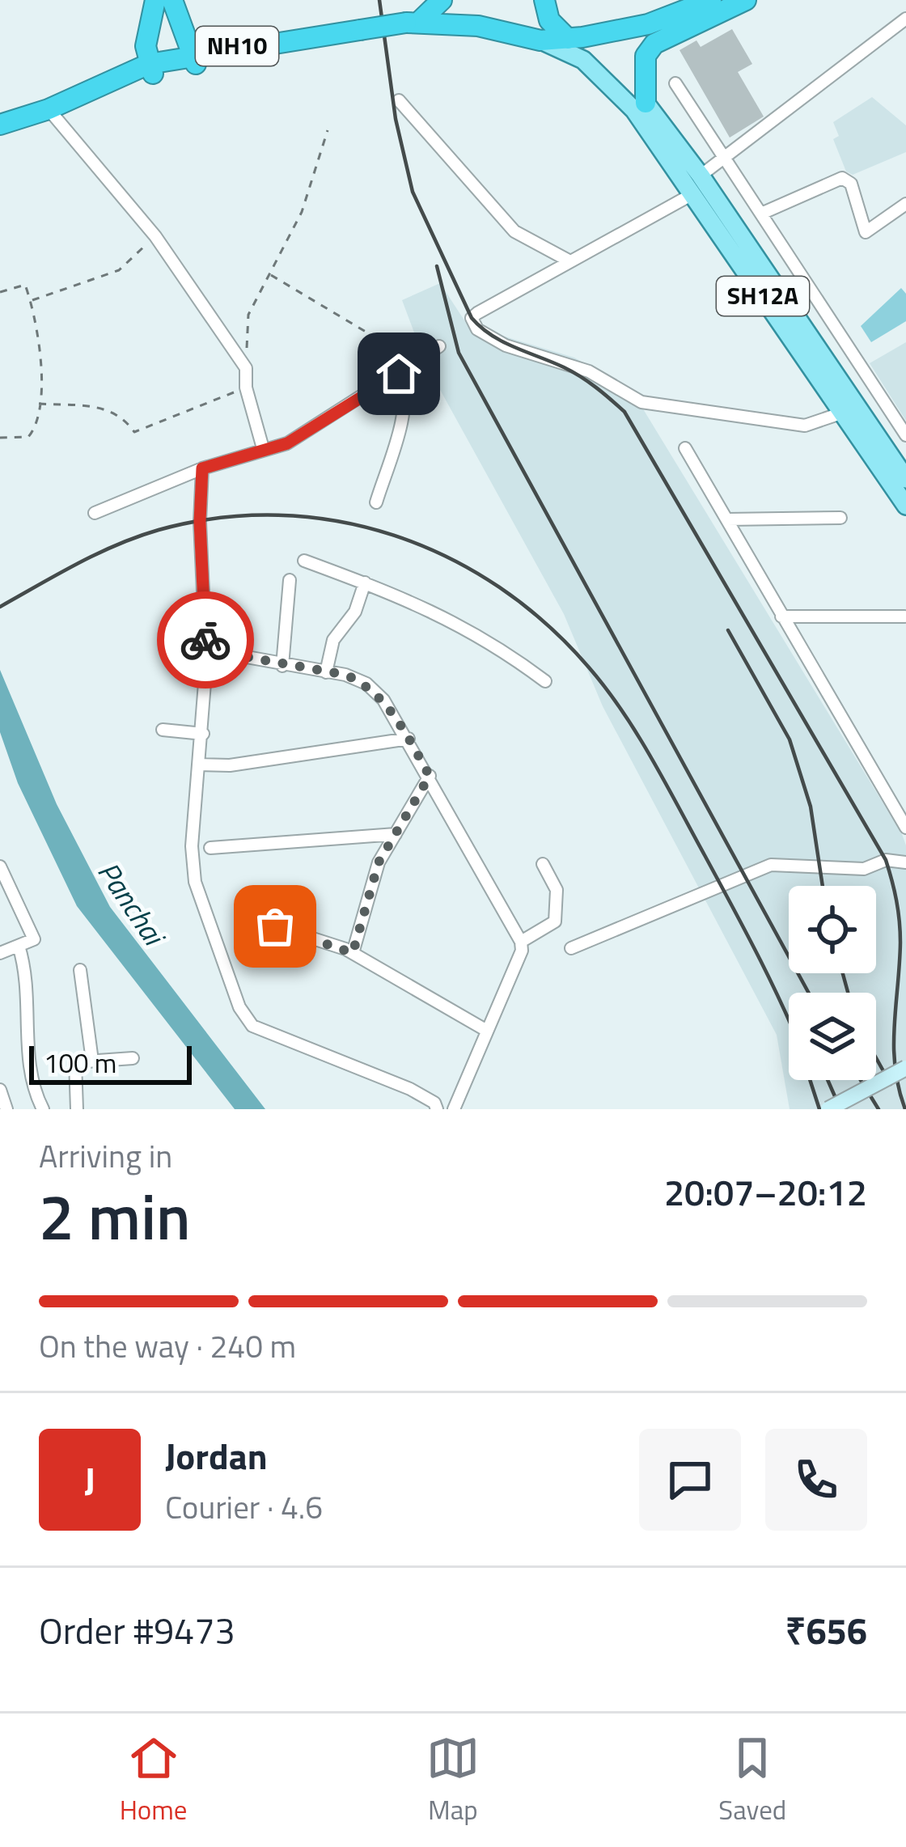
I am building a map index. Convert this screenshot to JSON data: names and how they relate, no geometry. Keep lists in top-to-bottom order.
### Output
{
  "streets": {
    "highway": ["NH10", "SH12A"]
  },
  "crossings": [
    ["NH10", "SH12A"]
  ],
  "water": ["Panchai"],
  "scale_bar": "100 m",
  "page": {
    "scale": "100 m",
    "heading": ["2 min", "Arriving in", "20:07–20:12"],
    "panel": [
      "Jordan",
      "Courier · 4.6",
      "Order #9473",
      "₹656"
    ],
    "bar": "On the way · 240 m",
    "round": "J",
    "tabs": ["Home", "Map", "Saved"]
  }
}
